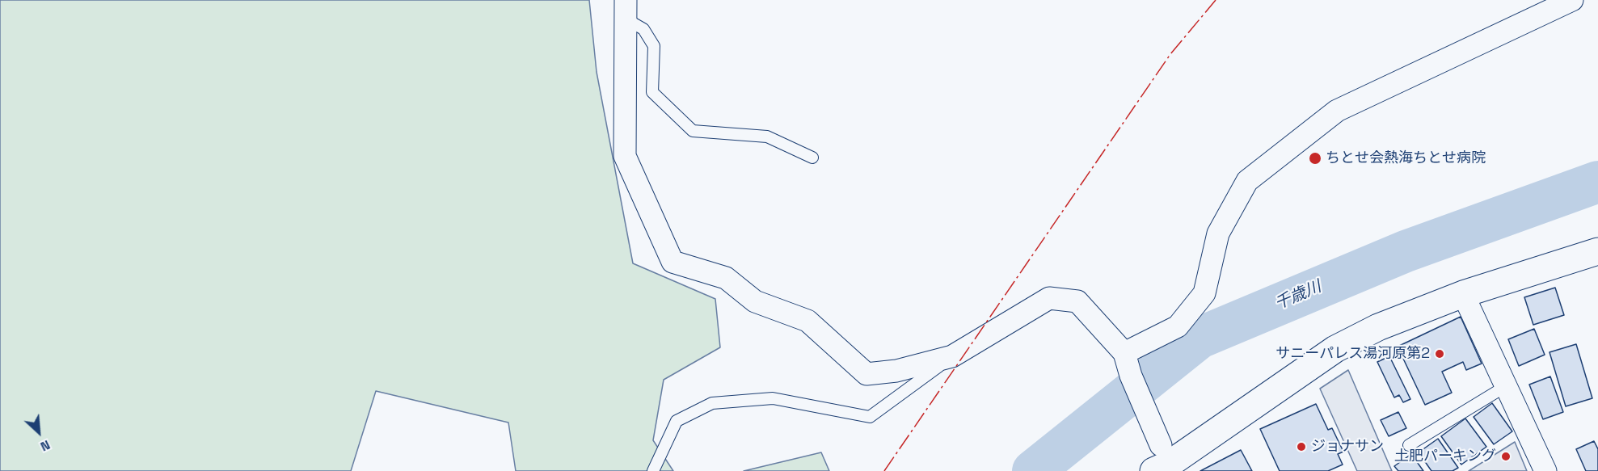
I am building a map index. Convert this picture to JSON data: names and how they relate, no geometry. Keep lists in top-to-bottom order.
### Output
{
  "water": ["千歳川"],
  "places": [
    "ちとせ会熱海ちとせ病院",
    "サニーパレス湯河原第2",
    "ジョナサン",
    "土肥パーキング"
  ],
  "north": "bottom right"
}
